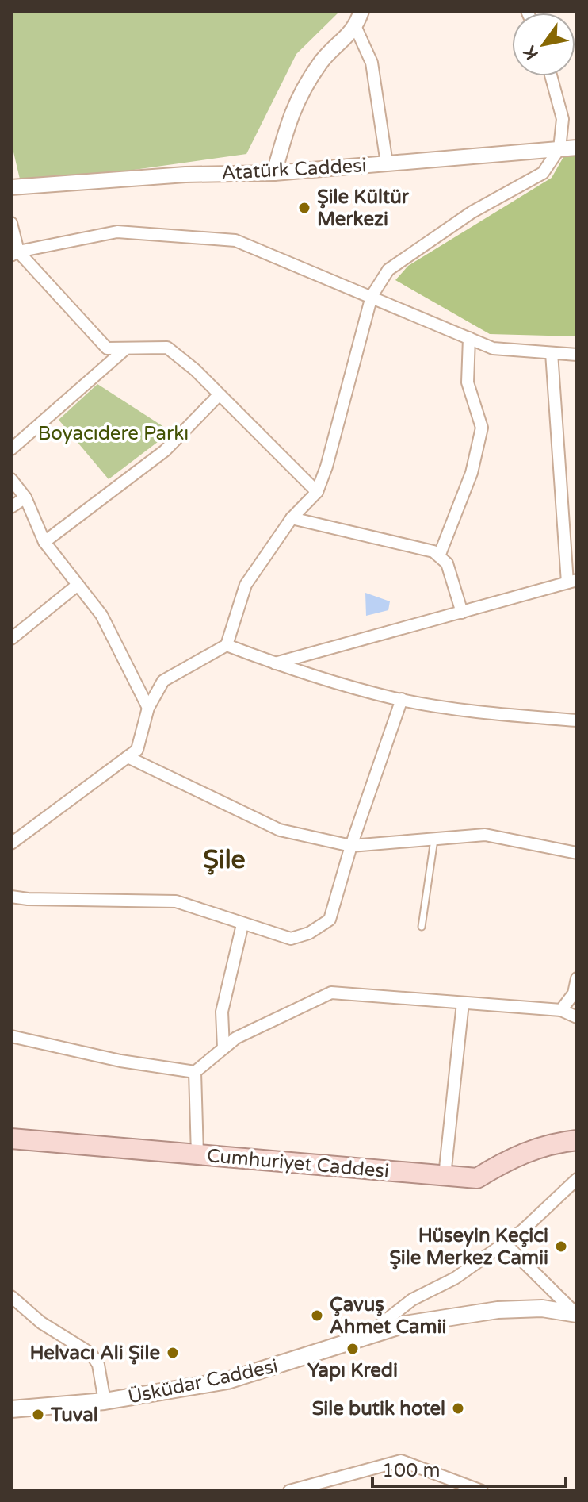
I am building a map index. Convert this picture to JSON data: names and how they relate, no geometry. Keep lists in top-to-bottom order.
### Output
{
  "streets": {
    "main road": ["Cumhuriyet Caddesi", "Üsküdar Caddesi"],
    "street": ["Atatürk Caddesi"]
  },
  "districts": ["Şile"],
  "parks": ["Boyacıdere Parkı"],
  "places": [
    "Şile Kültür Merkezi",
    "Hüseyin Keçici Şile Merkez Camii",
    "Çavuş Ahmet Camii",
    "Yapı Kredi",
    "Helvacı Ali Şile",
    "Sile butik hotel",
    "Tuval"
  ],
  "scale_bar": "100 m",
  "north": "bottom left"
}
